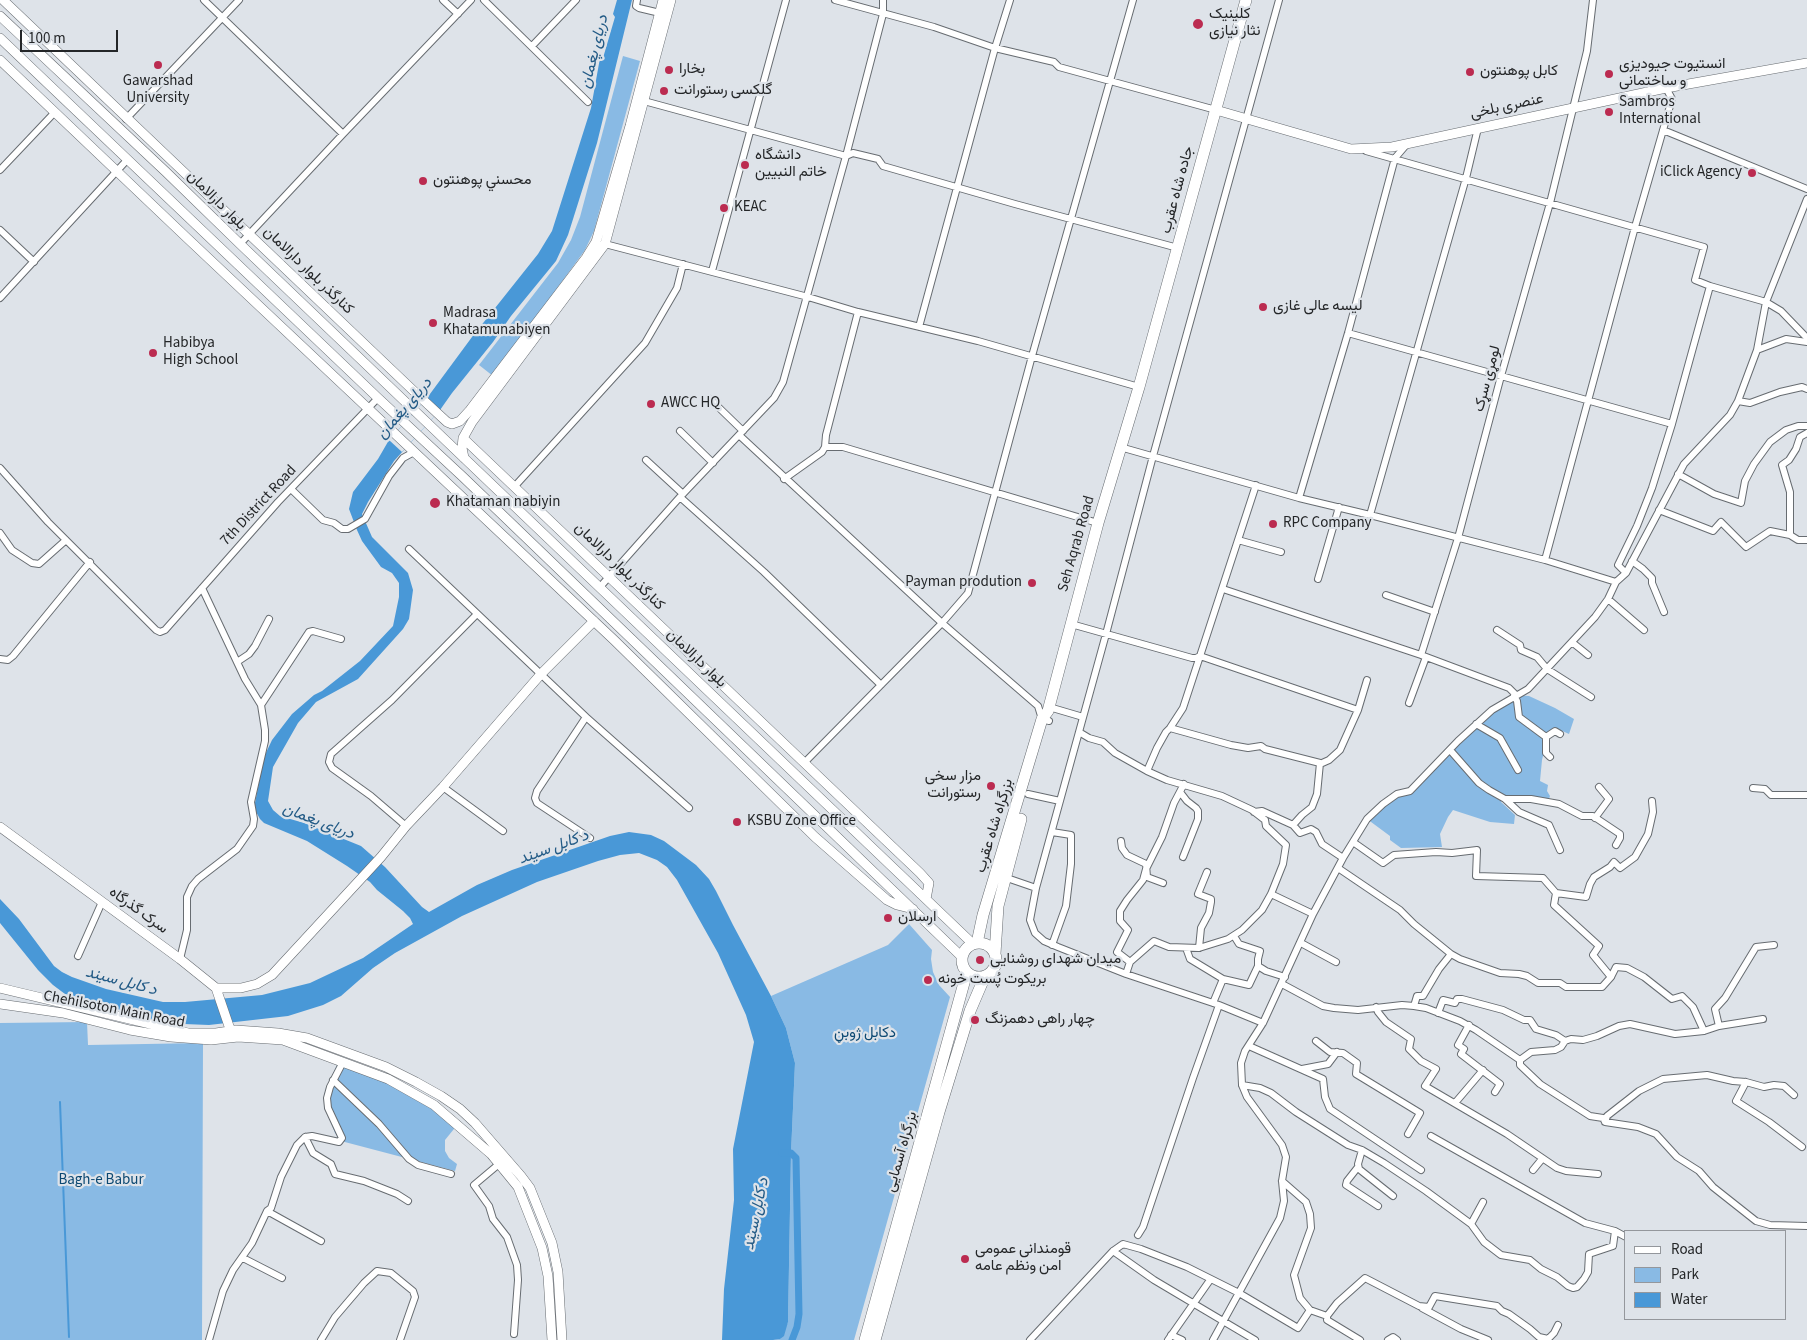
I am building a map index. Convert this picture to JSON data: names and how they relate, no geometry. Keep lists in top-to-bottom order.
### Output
{
  "streets": {
    "highway": [
      "جاده شاه عقرب",
      "Seh Aqrab Road",
      "بزرگراه شاه عقرب",
      "بزرگراه آسمایی"
    ],
    "main road": [
      "عنصری بلخی",
      "بلوار دارالامان",
      "کنارگذر بلوار دارالامان",
      "سرک گذرگاه",
      "Chehilsoton Main Road"
    ],
    "street": ["لومړی سړک", "7th District Road"]
  },
  "crossings": [
    ["عنصری بلخی", "جاده شاه عقرب"],
    ["عنصری بلخی", "لومړی سړک"],
    ["جاده شاه عقرب", "Seh Aqrab Road"],
    ["بلوار دارالامان", "کنارگذر بلوار دارالامان"],
    ["بلوار دارالامان", "7th District Road"],
    ["بلوار دارالامان", "بزرگراه شاه عقرب"],
    ["بلوار دارالامان", "بزرگراه آسمایی"],
    ["Seh Aqrab Road", "بزرگراه شاه عقرب"],
    ["بزرگراه شاه عقرب", "بزرگراه آسمایی"]
  ],
  "water": ["دریای پغمان", "د کابل سيند"],
  "parks": ["دکابل ژوبڼ", "Bagh-e Babur"],
  "places": [
    "کلینیک نثار نیازی",
    "Gawarshad University",
    "بخارا",
    "کابل پوهنتون",
    "انستیوت جیودیزی و ساختمانی",
    "گلکسی رستورانت",
    "Sambros International",
    "دانشگاه خاتم النبیین",
    "iClick Agency",
    "محسني پوهنتون",
    "KEAC",
    "لیسه عالی غازی",
    "Madrasa Khatamunabiyen",
    "Habibya High School",
    "AWCC HQ",
    "Khataman nabiyin",
    "RPC Company",
    "Payman prodution",
    "مزار سخی رستورانت",
    "KSBU Zone Office",
    "ارسلان",
    "میدان شهدای روشنایی",
    "بریکوت پُست خونه",
    "چهار راهی دهمزنگ",
    "قومندانی عمومی امن ونظم عامه"
  ],
  "legend": ["Road", "Park", "Water"],
  "scale_bar": "100 m"
}
